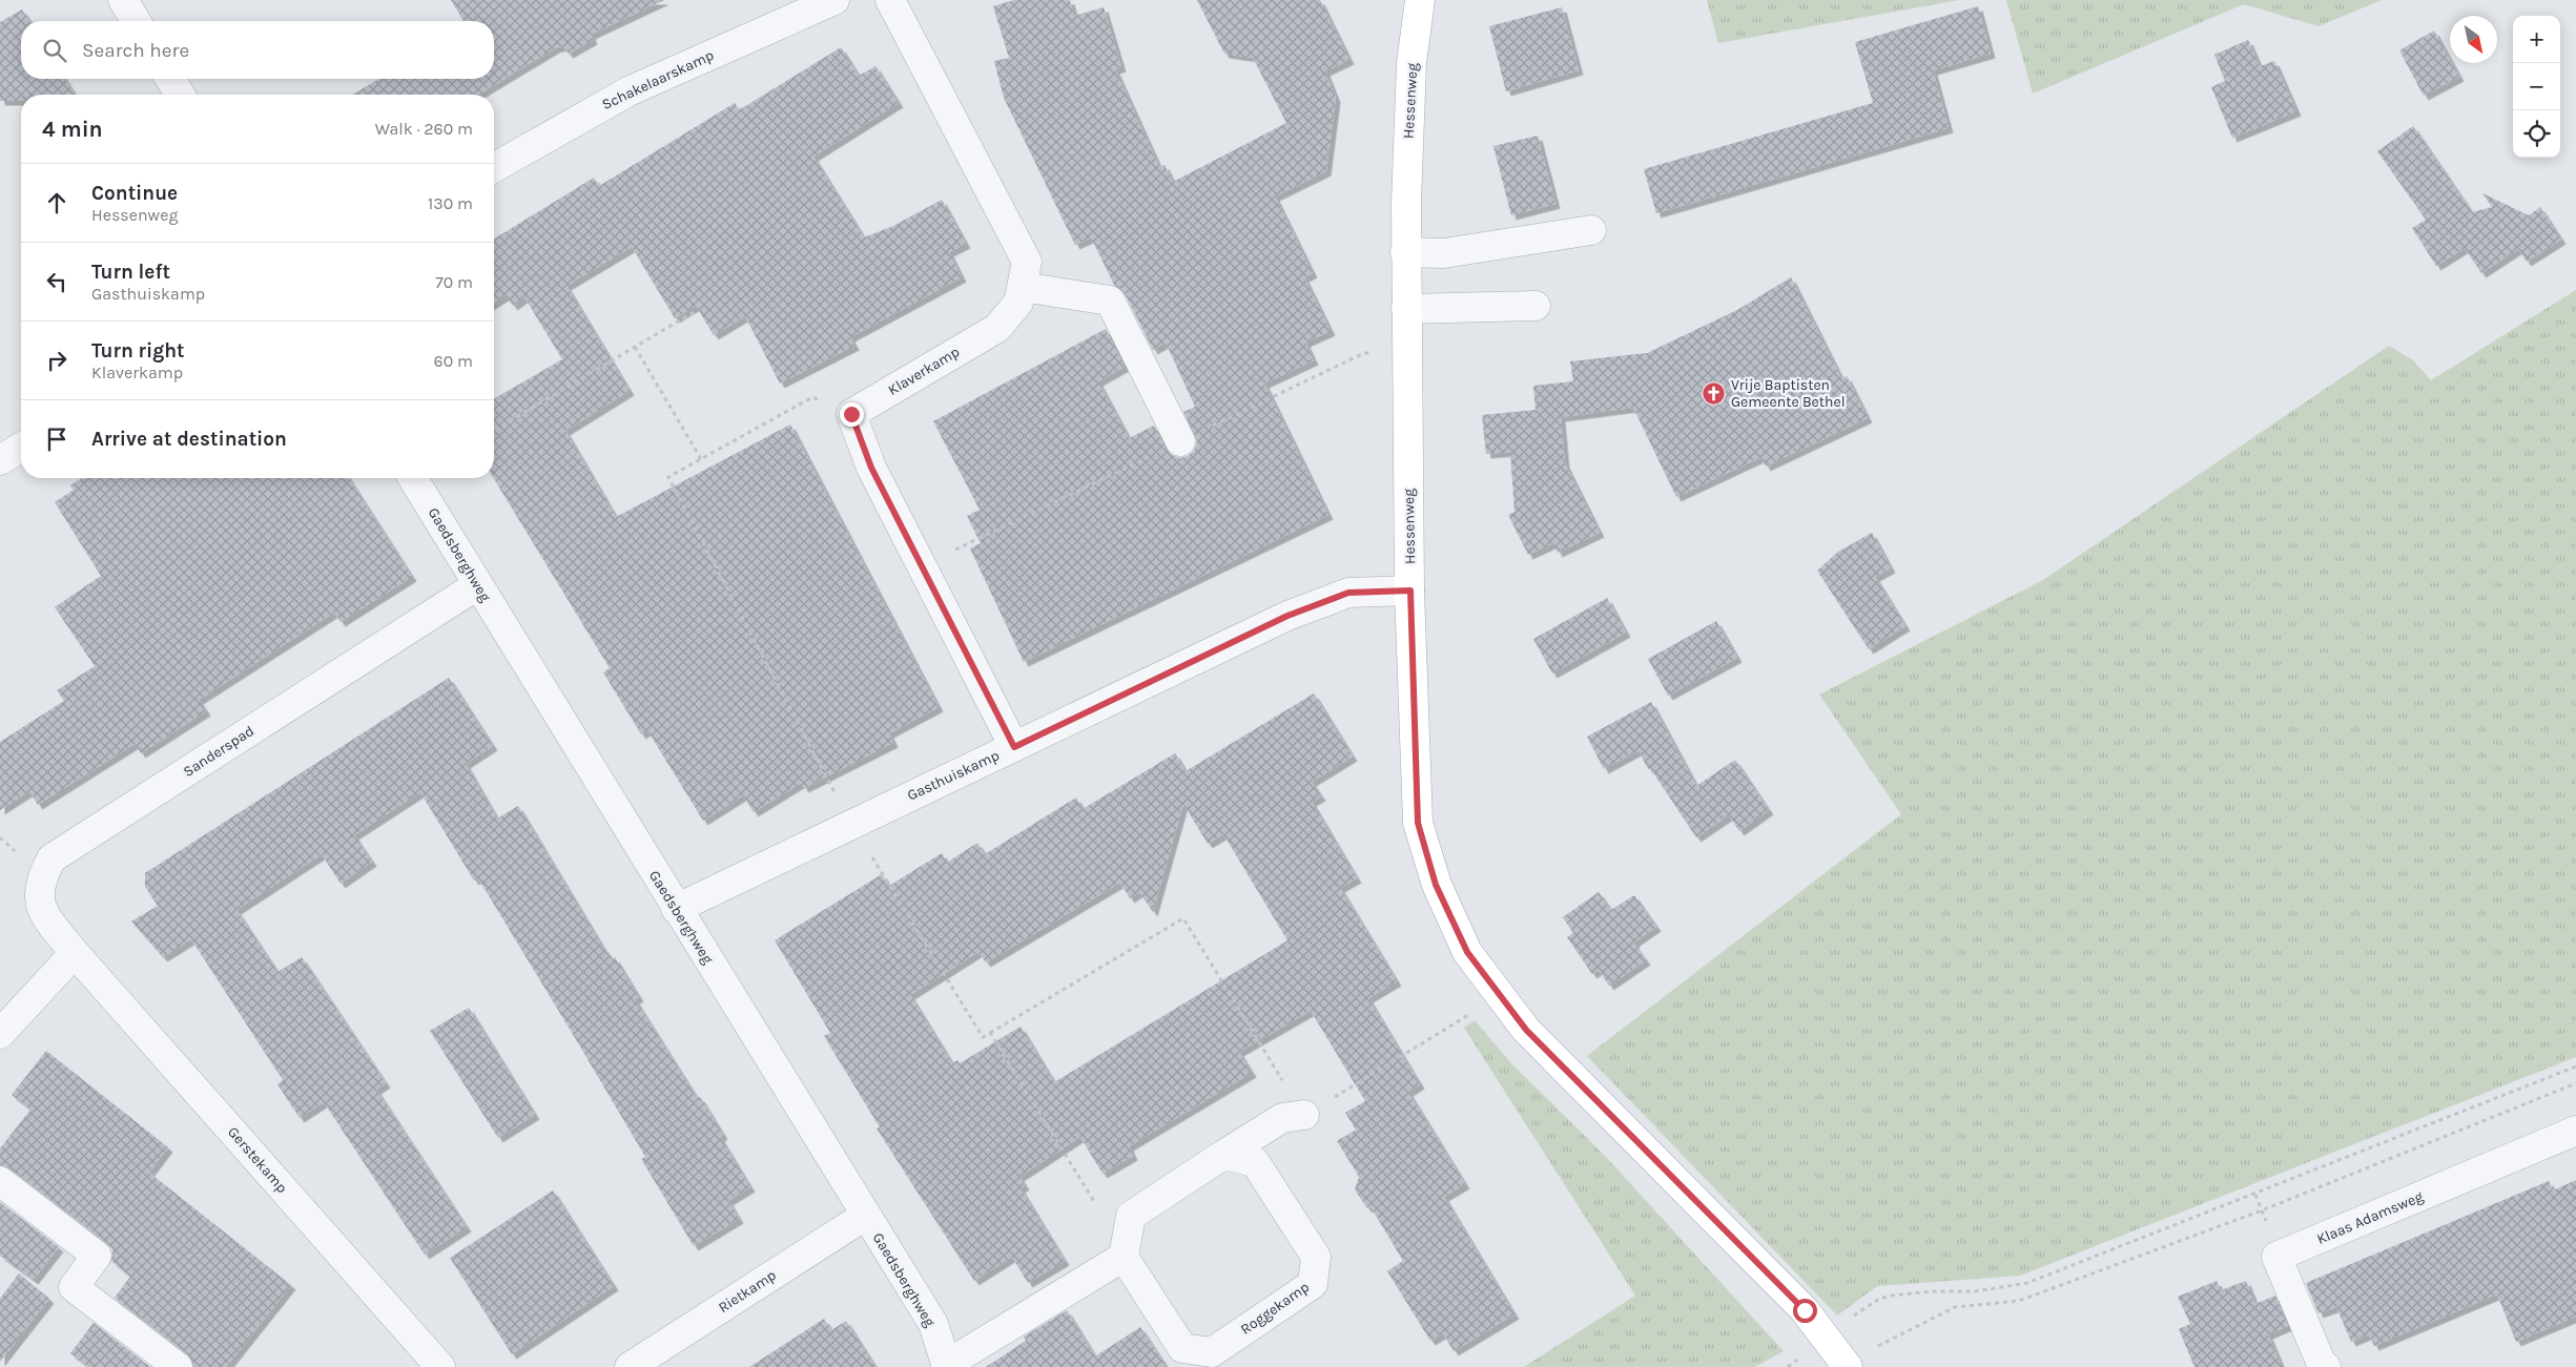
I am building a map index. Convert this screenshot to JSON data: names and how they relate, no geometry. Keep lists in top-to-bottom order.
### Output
{
  "streets": {
    "main road": ["Hessenweg"],
    "street": [
      "Schakelaarskamp",
      "Klaverkamp",
      "Gaedsberghweg",
      "Sanderspad",
      "Gasthuiskamp",
      "Gerstekamp",
      "Klaas Adamsweg",
      "Rietkamp",
      "Roggekamp"
    ]
  },
  "crossings": [
    ["Hessenweg", "Gasthuiskamp"],
    ["Gaedsberghweg", "Sanderspad"],
    ["Gaedsberghweg", "Gasthuiskamp"],
    ["Gaedsberghweg", "Rietkamp"],
    ["Sanderspad", "Gerstekamp"]
  ],
  "places": {
    "church": ["Vrije Baptisten Gemeente Bethel"]
  },
  "north": "bottom right",
  "page": {
    "map_buttons": ["+", "−"],
    "search": "Search here",
    "heading": ["4 min", "Walk · 260 m"],
    "list": [
      ["Continue", "Hessenweg", "130 m"],
      ["Turn left", "Gasthuiskamp", "70 m"],
      ["Turn right", "Klaverkamp", "60 m"],
      "Arrive at destination"
    ]
  }
}
